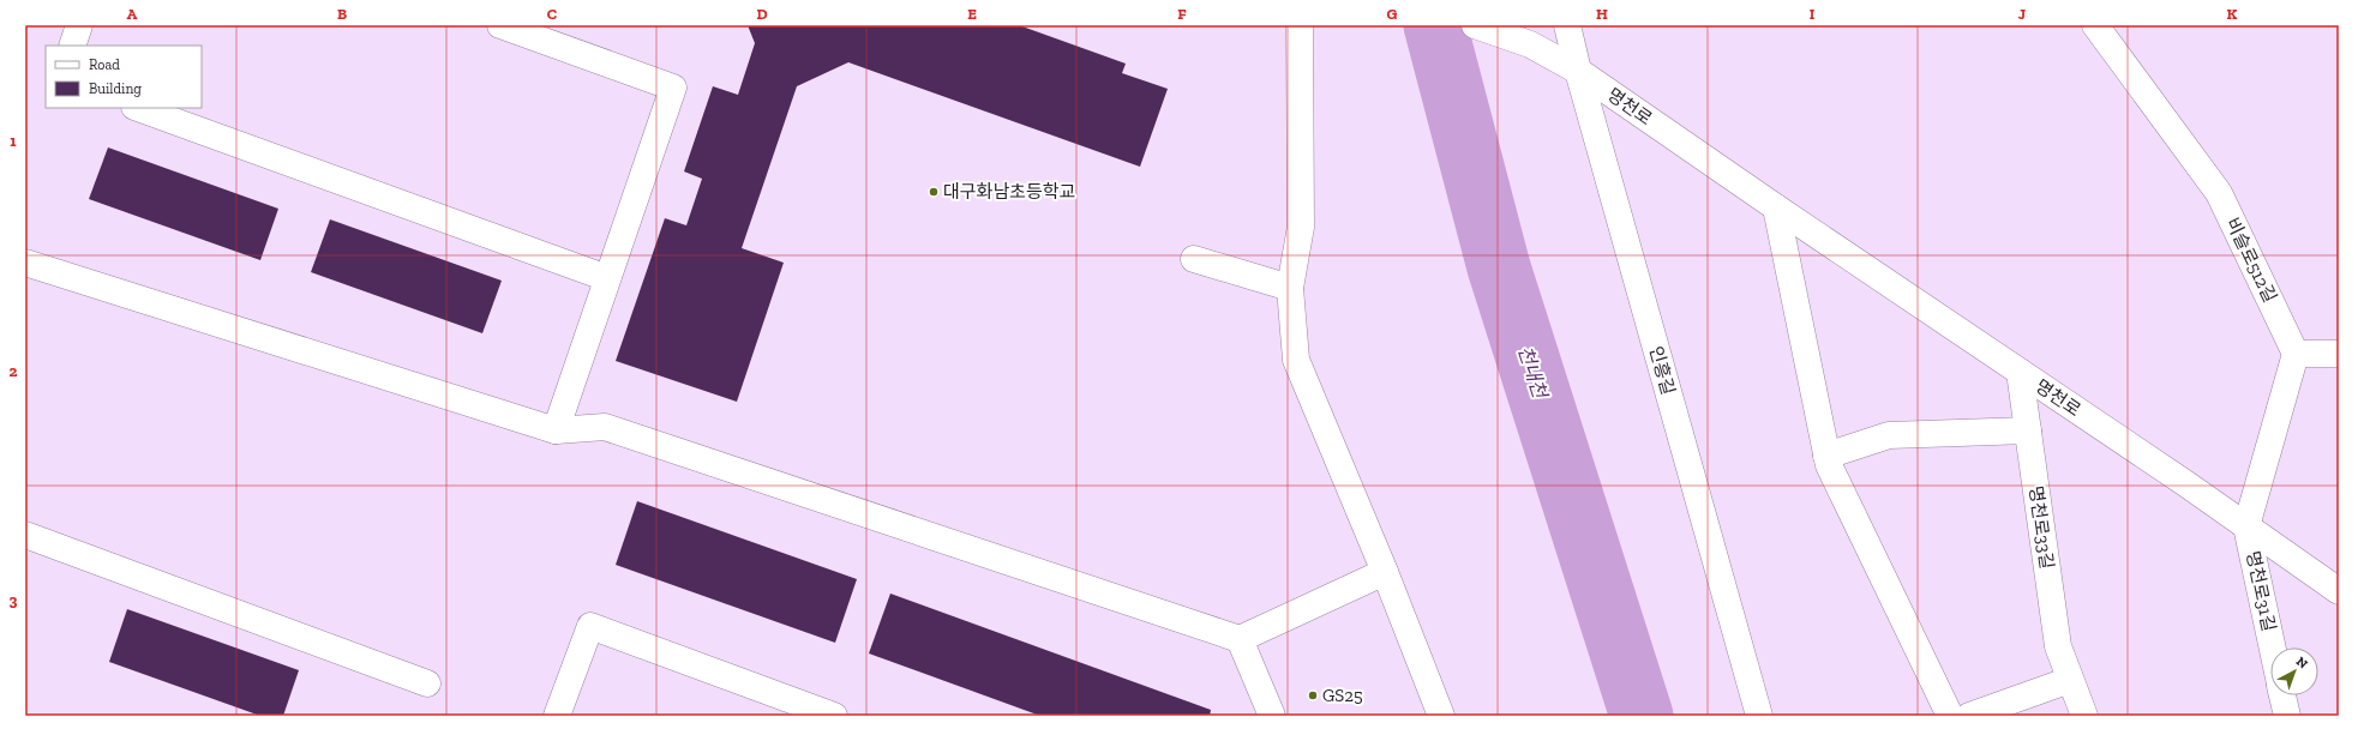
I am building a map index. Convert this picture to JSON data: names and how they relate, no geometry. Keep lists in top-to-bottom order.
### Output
{
  "streets": {
    "street": [
      "명천로",
      "비슬로512길",
      "인흥길",
      "명천로33길",
      "명천로31길"
    ]
  },
  "crossings": [
    ["명천로", "인흥길"],
    ["명천로", "명천로33길"],
    ["명천로", "명천로31길"]
  ],
  "water": ["천내천"],
  "places": ["대구화남초등학교", "GS25"],
  "legend": ["Road", "Building"],
  "north": "top right",
  "grid": {
    "columns": [
      "A",
      "B",
      "C",
      "D",
      "E",
      "F",
      "G",
      "H",
      "I",
      "J",
      "K"
    ],
    "rows": ["1", "2", "3"]
  }
}
